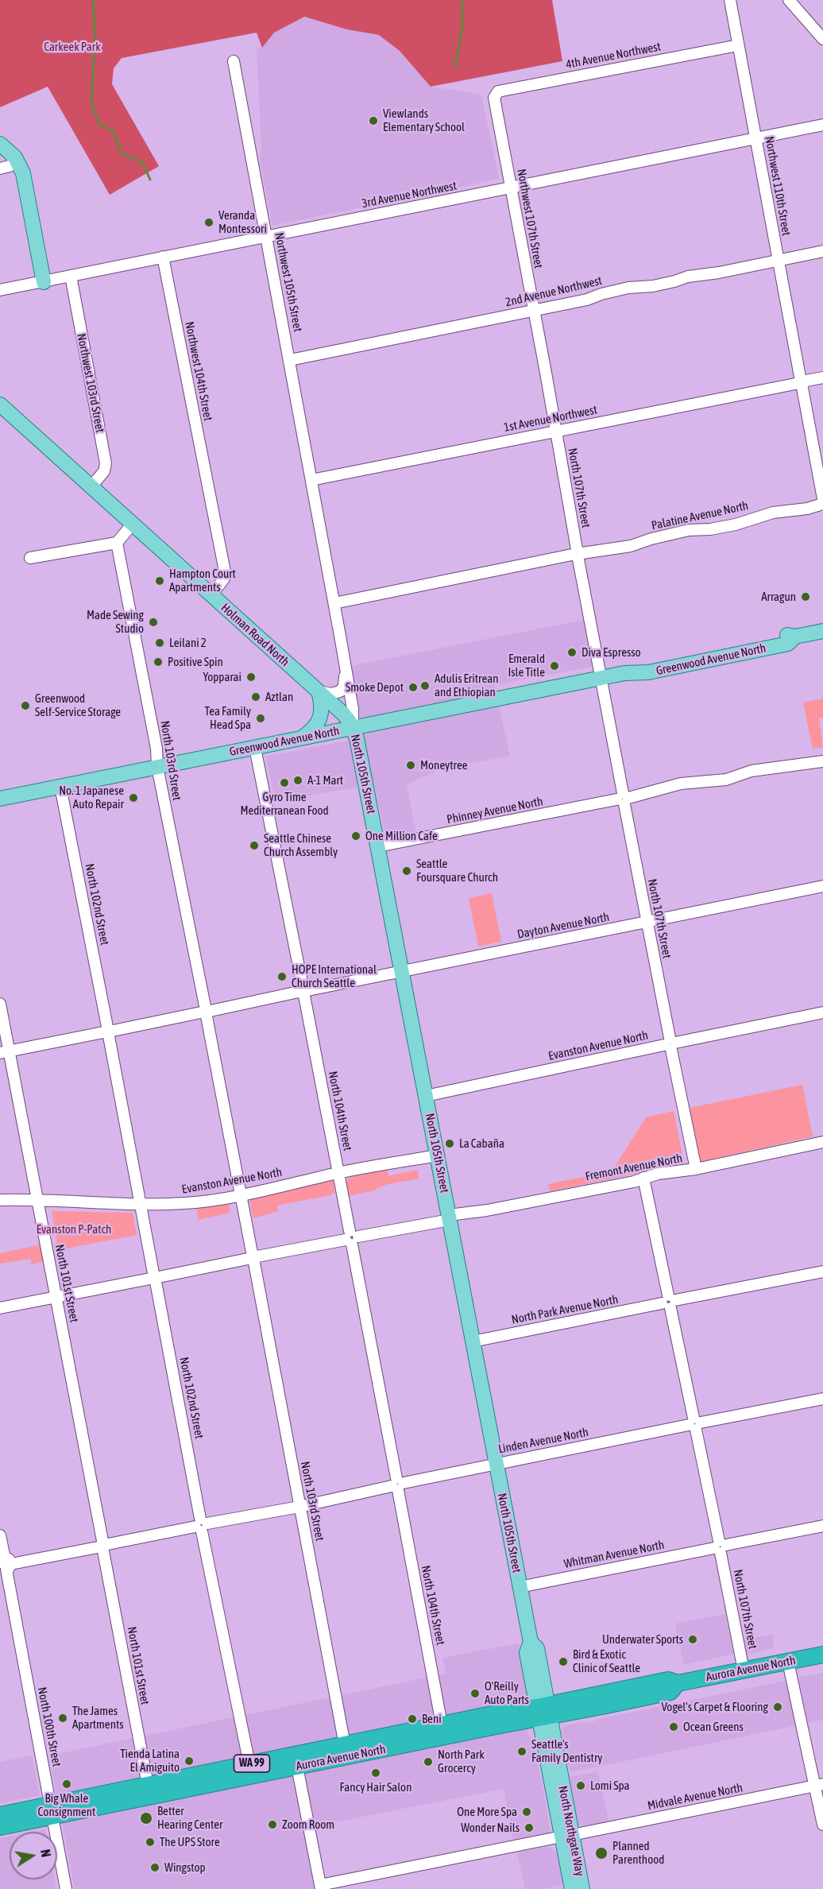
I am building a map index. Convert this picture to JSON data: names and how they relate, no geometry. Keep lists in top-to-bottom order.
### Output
{
  "streets": {
    "highway": ["Aurora Avenue North", "WA 99"],
    "main road": [
      "Holman Road North",
      "Greenwood Avenue North",
      "North 105th Street",
      "North Northgate Way"
    ],
    "street": [
      "4th Avenue Northwest",
      "Northwest 110th Street",
      "3rd Avenue Northwest",
      "Northwest 107th Street",
      "Northwest 105th Street",
      "2nd Avenue Northwest",
      "Northwest 104th Street",
      "Northwest 103rd Street",
      "1st Avenue Northwest",
      "North 107th Street",
      "Palatine Avenue North",
      "North 103rd Street",
      "Phinney Avenue North",
      "North 102nd Street",
      "Dayton Avenue North",
      "Evanston Avenue North",
      "North 104th Street",
      "Fremont Avenue North",
      "North 101st Street",
      "North Park Avenue North",
      "Linden Avenue North",
      "Whitman Avenue North",
      "North 100th Street",
      "Midvale Avenue North"
    ]
  },
  "crossings": [
    ["4th Avenue Northwest", "Northwest 110th Street"],
    ["4th Avenue Northwest", "Northwest 107th Street"],
    ["Northwest 110th Street", "3rd Avenue Northwest"],
    ["Northwest 110th Street", "2nd Avenue Northwest"],
    ["Northwest 110th Street", "1st Avenue Northwest"],
    ["3rd Avenue Northwest", "Northwest 107th Street"],
    ["3rd Avenue Northwest", "Northwest 105th Street"],
    ["3rd Avenue Northwest", "Northwest 104th Street"],
    ["3rd Avenue Northwest", "Northwest 103rd Street"],
    ["Northwest 107th Street", "2nd Avenue Northwest"],
    ["Northwest 107th Street", "1st Avenue Northwest"],
    ["Northwest 107th Street", "North 107th Street"],
    ["Northwest 105th Street", "2nd Avenue Northwest"],
    ["Northwest 105th Street", "1st Avenue Northwest"],
    ["Northwest 105th Street", "North 105th Street"],
    ["Northwest 104th Street", "Holman Road North"],
    ["Northwest 103rd Street", "Holman Road North"],
    ["1st Avenue Northwest", "North 107th Street"],
    ["1st Avenue Northwest", "North 105th Street"],
    ["North 107th Street", "Palatine Avenue North"],
    ["North 107th Street", "Greenwood Avenue North"],
    ["North 107th Street", "Phinney Avenue North"],
    ["North 107th Street", "Dayton Avenue North"],
    ["North 107th Street", "Evanston Avenue North"],
    ["North 107th Street", "Fremont Avenue North"],
    ["North 107th Street", "North Park Avenue North"],
    ["North 107th Street", "Linden Avenue North"],
    ["North 107th Street", "Whitman Avenue North"],
    ["North 107th Street", "Aurora Avenue North"],
    ["Palatine Avenue North", "North 105th Street"],
    ["Holman Road North", "Greenwood Avenue North"],
    ["Holman Road North", "North 105th Street"],
    ["Greenwood Avenue North", "North 103rd Street"],
    ["Greenwood Avenue North", "North 105th Street"],
    ["Greenwood Avenue North", "North 102nd Street"],
    ["Greenwood Avenue North", "North 104th Street"],
    ["North 103rd Street", "Dayton Avenue North"],
    ["North 103rd Street", "Evanston Avenue North"],
    ["North 103rd Street", "Fremont Avenue North"],
    ["North 103rd Street", "Linden Avenue North"],
    ["North 103rd Street", "Aurora Avenue North"],
    ["North 105th Street", "Phinney Avenue North"],
    ["North 105th Street", "Dayton Avenue North"],
    ["North 105th Street", "Evanston Avenue North"],
    ["North 105th Street", "Fremont Avenue North"],
    ["North 105th Street", "North Park Avenue North"],
    ["North 105th Street", "Linden Avenue North"],
    ["North 105th Street", "Whitman Avenue North"],
    ["North 105th Street", "Aurora Avenue North"],
    ["North 105th Street", "North Northgate Way"],
    ["North 102nd Street", "Dayton Avenue North"],
    ["North 102nd Street", "Evanston Avenue North"],
    ["North 102nd Street", "Fremont Avenue North"],
    ["North 102nd Street", "Linden Avenue North"],
    ["North 102nd Street", "Aurora Avenue North"],
    ["Dayton Avenue North", "North 104th Street"],
    ["Dayton Avenue North", "North 101st Street"],
    ["Evanston Avenue North", "North 104th Street"],
    ["Evanston Avenue North", "North 101st Street"],
    ["North 104th Street", "Fremont Avenue North"],
    ["North 104th Street", "Linden Avenue North"],
    ["North 104th Street", "Aurora Avenue North"],
    ["Fremont Avenue North", "North 101st Street"],
    ["North 101st Street", "Linden Avenue North"],
    ["North 101st Street", "Aurora Avenue North"],
    ["Linden Avenue North", "North 100th Street"],
    ["Aurora Avenue North", "North 100th Street"],
    ["Aurora Avenue North", "North Northgate Way"],
    ["Midvale Avenue North", "North Northgate Way"]
  ],
  "parks": ["Carkeek Park", "Evanston P-Patch"],
  "places": [
    "Viewlands Elementary School",
    "Veranda Montessori",
    "Hampton Court Apartments",
    "Arragun",
    "Made Sewing Studio",
    "Leilani 2",
    "Diva Espresso",
    "Positive Spin",
    "Emerald Isle Title",
    "Yopparai",
    "Adulis Eritrean and Ethiopian",
    "Smoke Depot",
    "Aztlan",
    "Greenwood Self-Service Storage",
    "Tea Family Head Spa",
    "Moneytree",
    "A-1 Mart",
    "Gyro Time Mediterranean Food",
    "No. 1 Japanese Auto Repair",
    "One Million Cafe",
    "Seattle Chinese Church Assembly",
    "Seattle Foursquare Church",
    "HOPE International Church Seattle",
    "La Cabaña",
    "Underwater Sports",
    "Bird & Exotic Clinic of Seattle",
    "O'Reilly Auto Parts",
    "Vogel's Carpet & Flooring",
    "The James Apartments",
    "Beni",
    "Ocean Greens",
    "Seattle's Family Dentistry",
    "Tienda Latina El Amiguito",
    "North Park Grocercy",
    "Fancy Hair Salon",
    "Big Whale Consignment",
    "Lomi Spa",
    "One More Spa",
    "Better Hearing Center",
    "Zoom Room",
    "Wonder Nails",
    "The UPS Store",
    "Planned Parenthood",
    "Wingstop"
  ],
  "north": "right"
}
